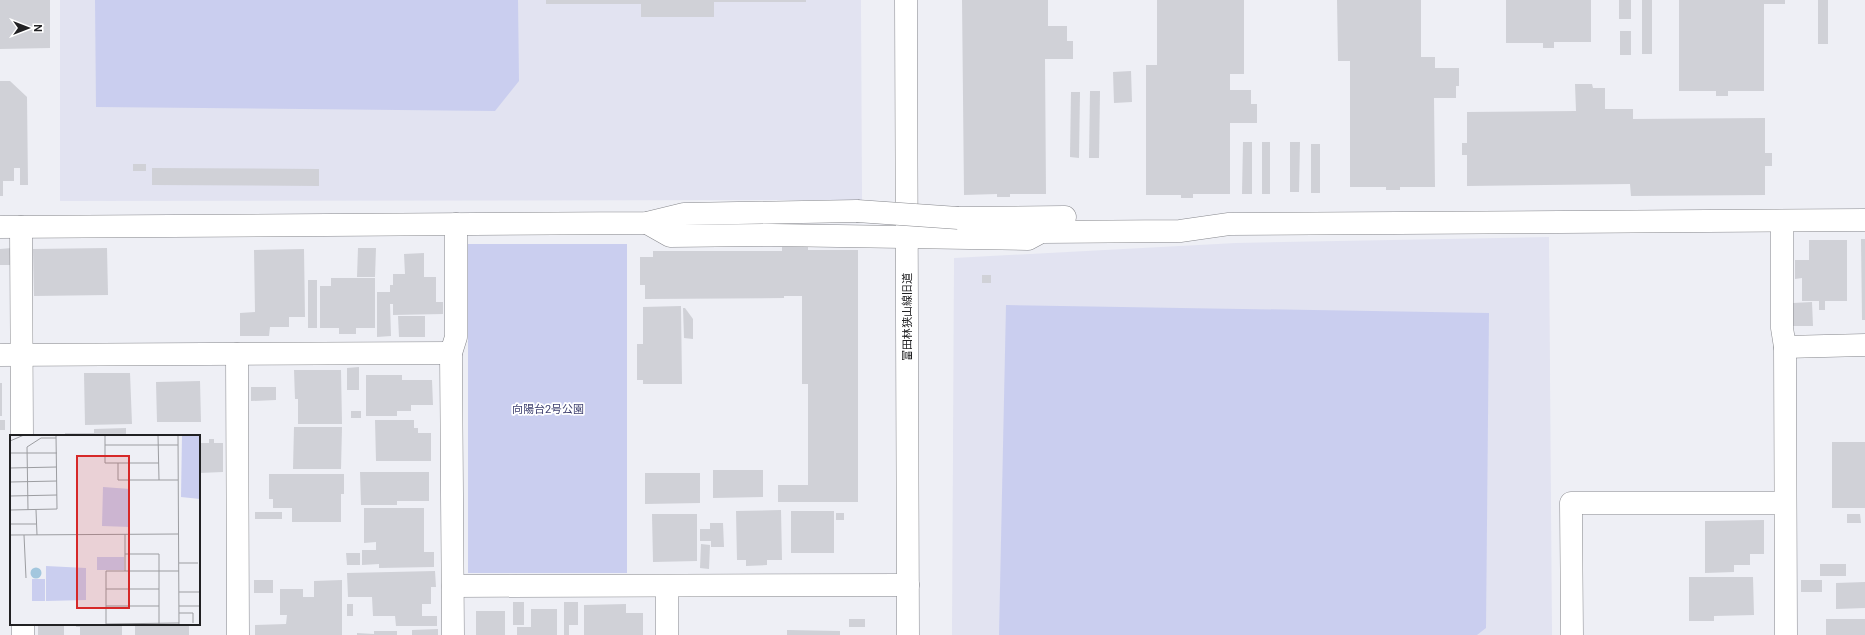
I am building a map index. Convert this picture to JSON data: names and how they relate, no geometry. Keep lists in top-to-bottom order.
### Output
{
  "streets": {
    "street": ["富田林狭山線旧道"]
  },
  "parks": ["向陽台2号公園"],
  "north": "right"
}
